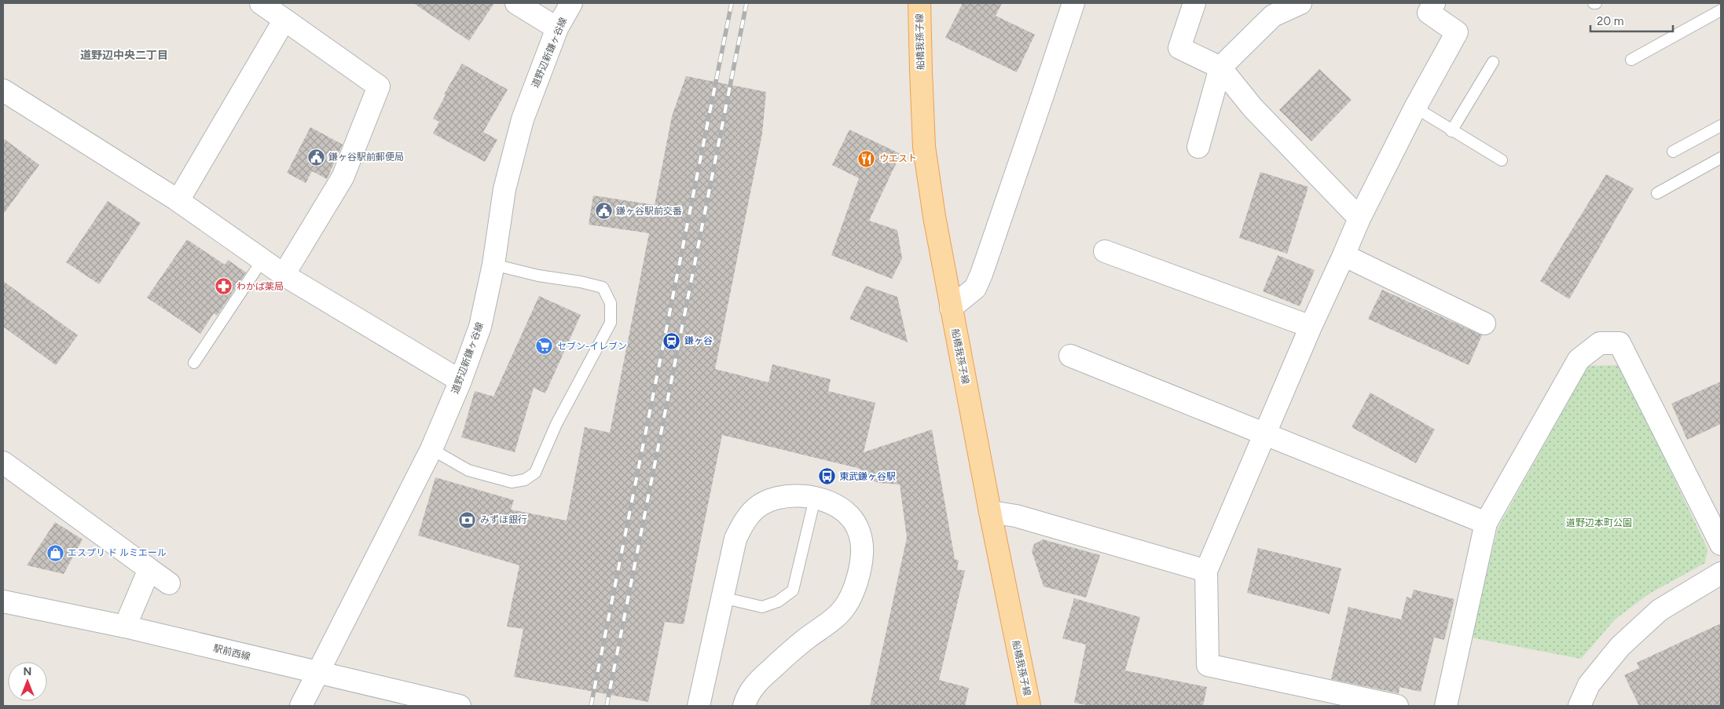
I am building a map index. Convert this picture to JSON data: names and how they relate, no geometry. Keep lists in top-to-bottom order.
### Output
{
  "streets": {
    "main road": ["船橋我孫子線"],
    "street": ["道野辺新鎌ヶ谷線", "駅前西線"]
  },
  "crossings": [
    ["道野辺新鎌ヶ谷線", "駅前西線"]
  ],
  "districts": ["道野辺中央二丁目"],
  "parks": ["道野辺本町公園"],
  "places": {
    "public building": ["鎌ヶ谷駅前郵便局", "鎌ヶ谷駅前交番"],
    "restaurant": ["ウエスト"],
    "pharmacy": ["わかば薬局"],
    "station": ["鎌ヶ谷"],
    "supermarket": ["セブン-イレブン"],
    "bus stop": ["東武鎌ヶ谷駅"],
    "bank": ["みずほ銀行"],
    "shop": ["エスプリ ド ルミエール"]
  },
  "scale_bar": "20 m",
  "north": "top"
}
